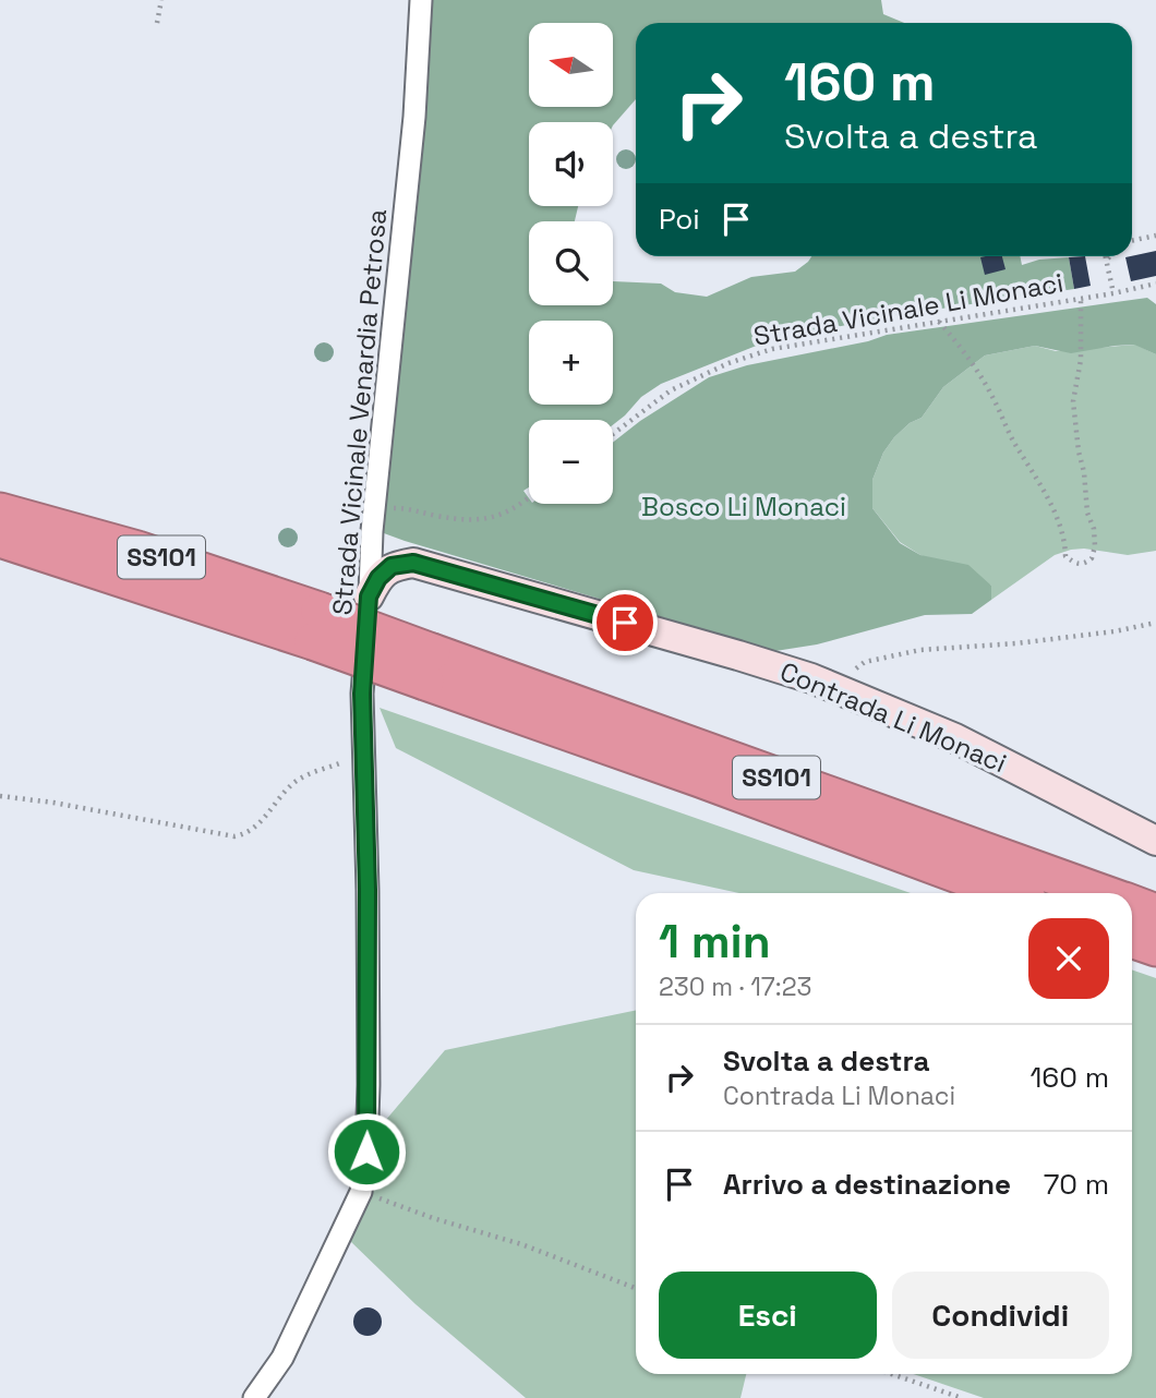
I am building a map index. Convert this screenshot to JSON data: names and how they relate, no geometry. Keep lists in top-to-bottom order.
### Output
{
  "streets": {
    "highway": ["SS101"],
    "street": ["Strada Vicinale Venardia Petrosa", "Contrada Li Monaci"],
    "path": ["Strada Vicinale Li Monaci"]
  },
  "crossings": [
    ["Strada Vicinale Venardia Petrosa", "Contrada Li Monaci"]
  ],
  "parks": ["Bosco Li Monaci"],
  "north": "left",
  "page": {
    "map_buttons": ["+", "−"],
    "turn": ["160 m", "Svolta a destra"],
    "then": "Poi",
    "heading": ["1 min", "230 m · 17:23"],
    "list": [
      {
        "name": "Svolta a destra",
        "note": "Contrada Li Monaci",
        "value": "160 m"
      },
      {
        "name": "Arrivo a destinazione",
        "value": "70 m"
      }
    ],
    "buttons": ["Esci", "Condividi"]
  }
}
